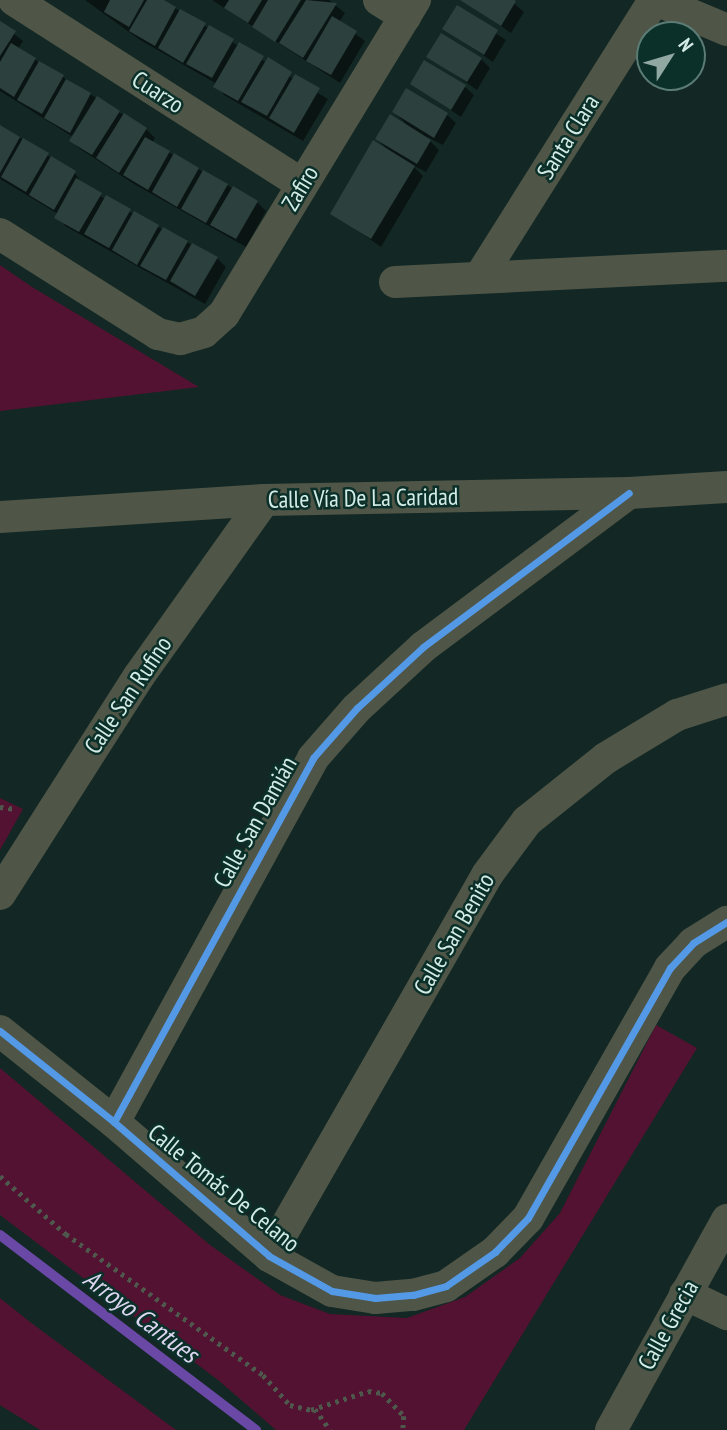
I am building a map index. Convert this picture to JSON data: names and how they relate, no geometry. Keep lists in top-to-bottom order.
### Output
{
  "streets": {
    "street": [
      "Cuarzo",
      "Santa Clara",
      "Zafiro",
      "Calle Vía De La Caridad",
      "Calle San Rufino",
      "Calle San Damián",
      "Calle San Benito",
      "Calle Tomás De Celano",
      "Calle Grecia"
    ]
  },
  "crossings": [
    ["Cuarzo", "Zafiro"],
    ["Calle Vía De La Caridad", "Calle San Rufino"],
    ["Calle Vía De La Caridad", "Calle San Damián"],
    ["Calle San Damián", "Calle Tomás De Celano"],
    ["Calle San Benito", "Calle Tomás De Celano"]
  ],
  "water": ["Arroyo Cantues"],
  "north": "top right"
}
